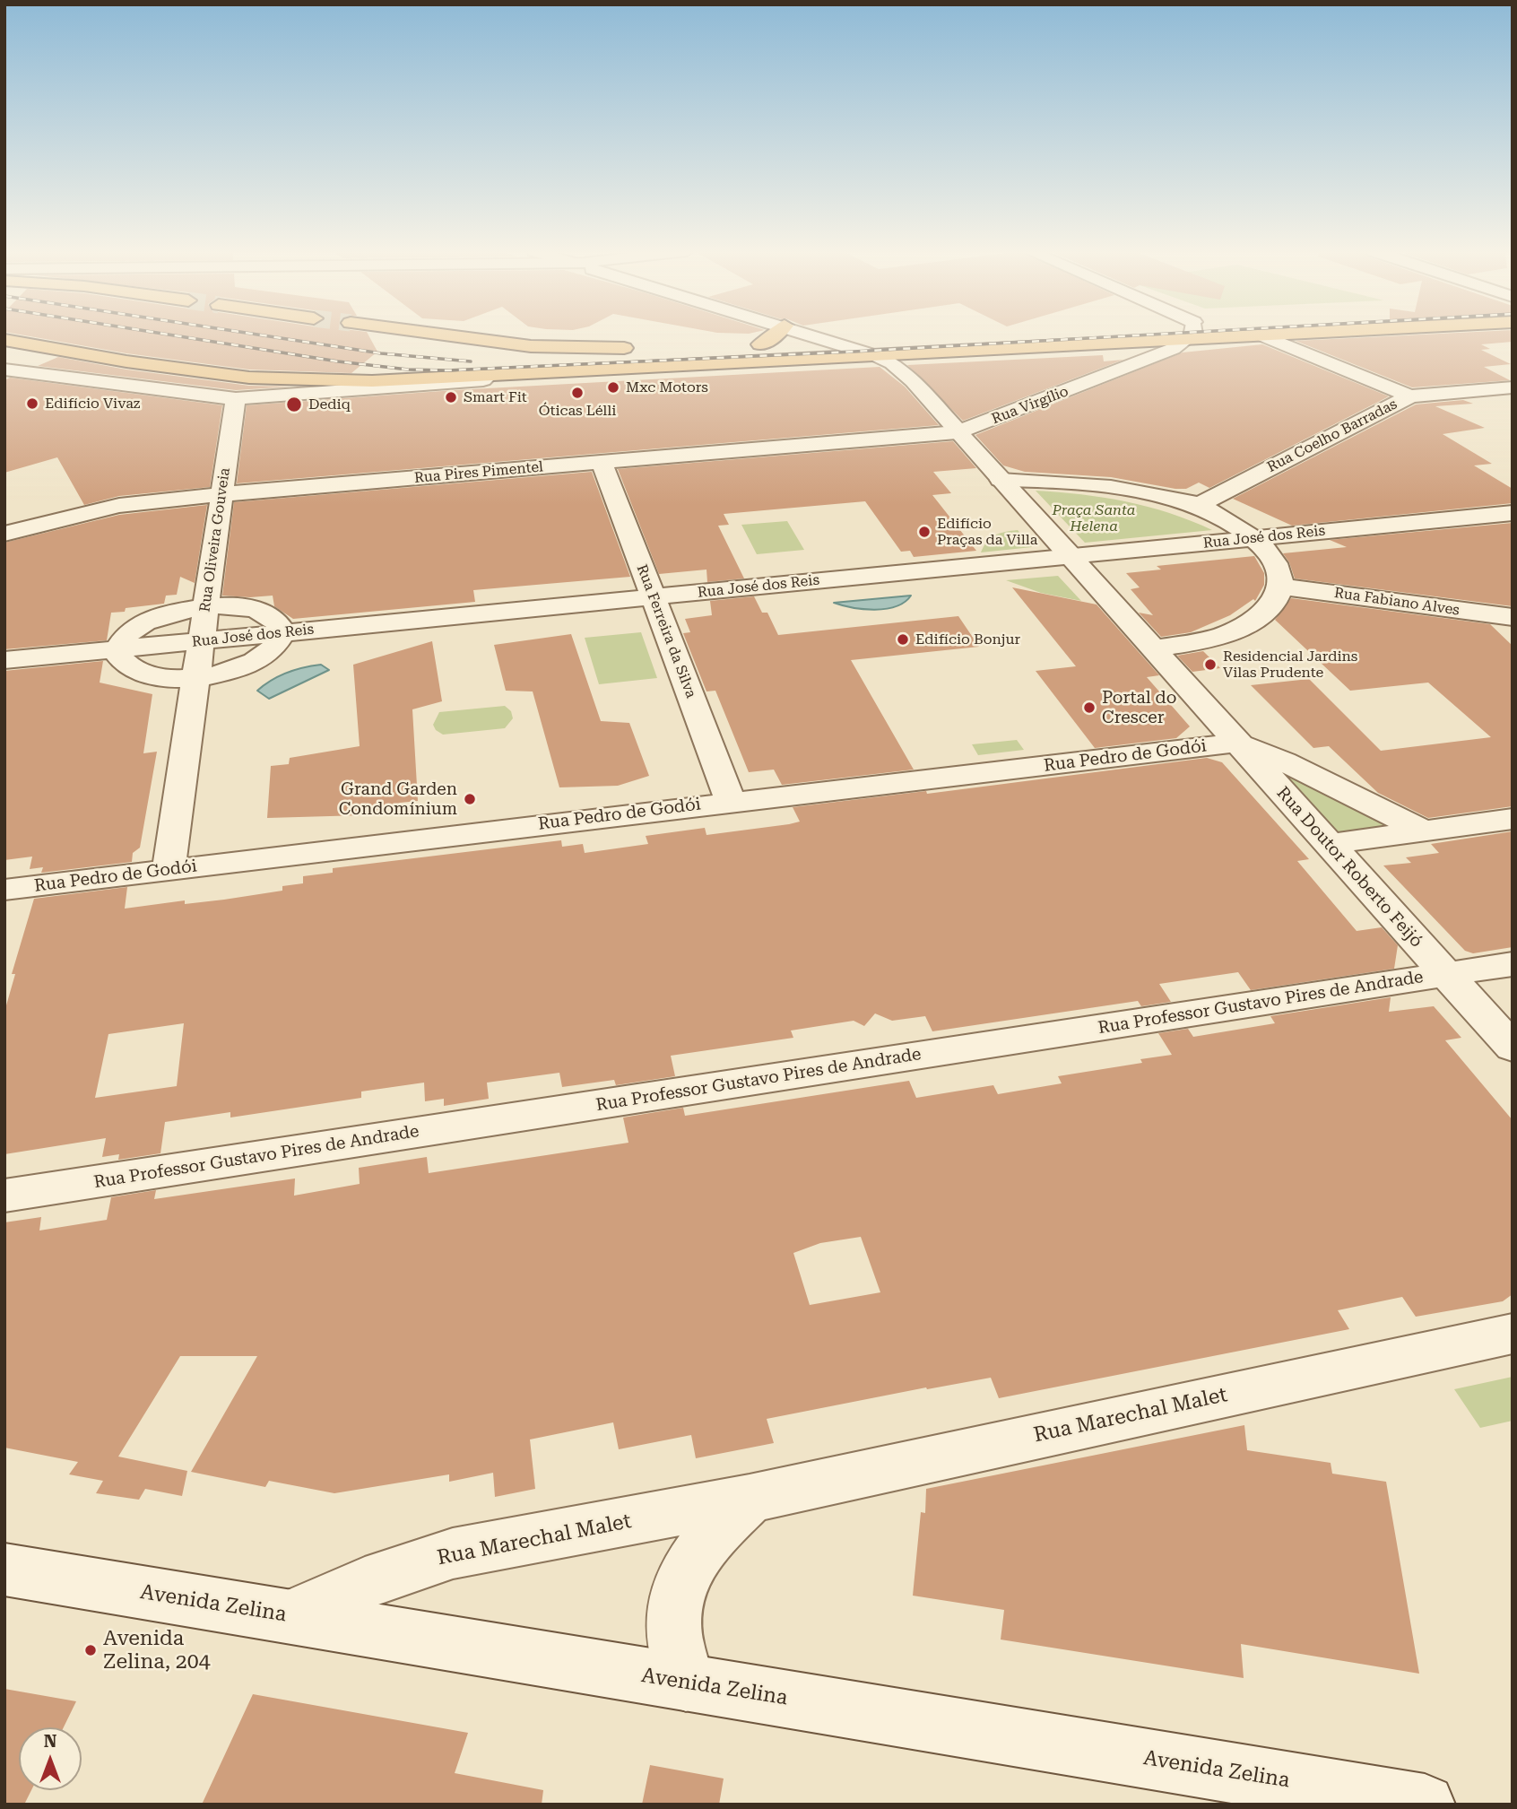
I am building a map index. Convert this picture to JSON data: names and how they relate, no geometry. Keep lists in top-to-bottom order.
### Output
{
  "streets": {
    "street": [
      "Rua Virgílio",
      "Rua Coelho Barradas",
      "Rua Pires Pimentel",
      "Rua José dos Reis",
      "Rua Oliveira Gouveia",
      "Rua Fabiano Alves",
      "Rua Ferreira da Silva",
      "Rua Pedro de Godói",
      "Rua Doutor Roberto Feijó",
      "Rua Professor Gustavo Pires de Andrade",
      "Rua Marechal Malet",
      "Avenida Zelina"
    ]
  },
  "crossings": [
    ["Rua Virgílio", "Rua Pires Pimentel"],
    ["Rua Virgílio", "Rua Doutor Roberto Feijó"],
    ["Rua Pires Pimentel", "Rua Oliveira Gouveia"],
    ["Rua Pires Pimentel", "Rua Ferreira da Silva"],
    ["Rua Pires Pimentel", "Rua Doutor Roberto Feijó"],
    ["Rua José dos Reis", "Rua Oliveira Gouveia"],
    ["Rua José dos Reis", "Rua Ferreira da Silva"],
    ["Rua José dos Reis", "Rua Doutor Roberto Feijó"],
    ["Rua Oliveira Gouveia", "Rua Pedro de Godói"],
    ["Rua Ferreira da Silva", "Rua Pedro de Godói"],
    ["Rua Pedro de Godói", "Rua Doutor Roberto Feijó"],
    ["Rua Doutor Roberto Feijó", "Rua Professor Gustavo Pires de Andrade"],
    ["Rua Marechal Malet", "Avenida Zelina"]
  ],
  "parks": ["Praça Santa Helena"],
  "places": [
    "Mxc Motors",
    "Óticas Lélli",
    "Smart Fit",
    "Edifício Vivaz",
    "Dediq",
    "Edifício Praças da Villa",
    "Edifício Bonjur",
    "Residencial Jardins Vilas Prudente",
    "Portal do Crescer",
    "Grand Garden Condomínium",
    "Avenida Zelina, 204"
  ],
  "north": "top"
}
